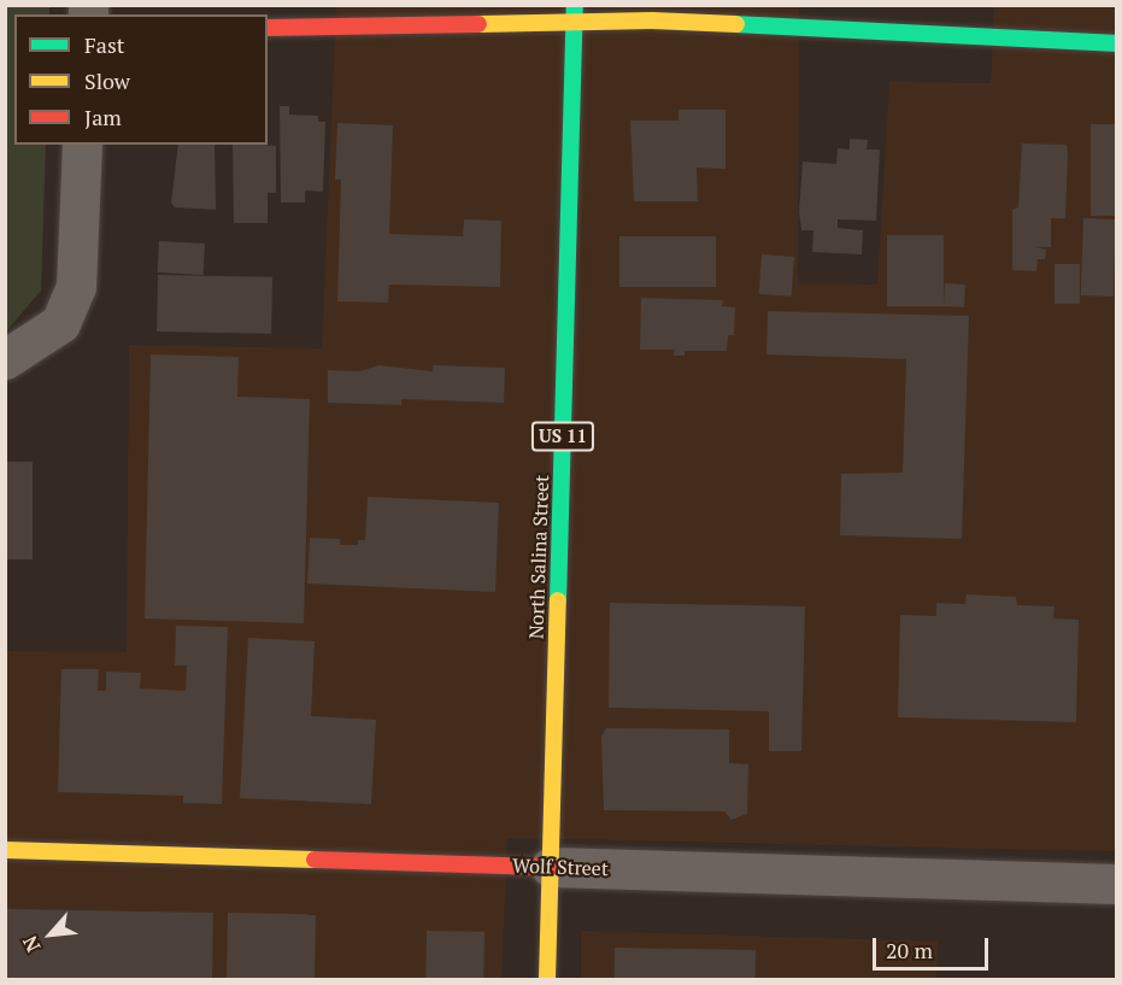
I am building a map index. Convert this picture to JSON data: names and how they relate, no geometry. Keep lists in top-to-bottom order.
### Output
{
  "streets": {
    "main road": ["US 11", "North Salina Street", "Wolf Street"]
  },
  "crossings": [
    ["North Salina Street", "Wolf Street"]
  ],
  "legend": ["Fast", "Slow", "Jam"],
  "scale_bar": "20 m",
  "north": "bottom left"
}
